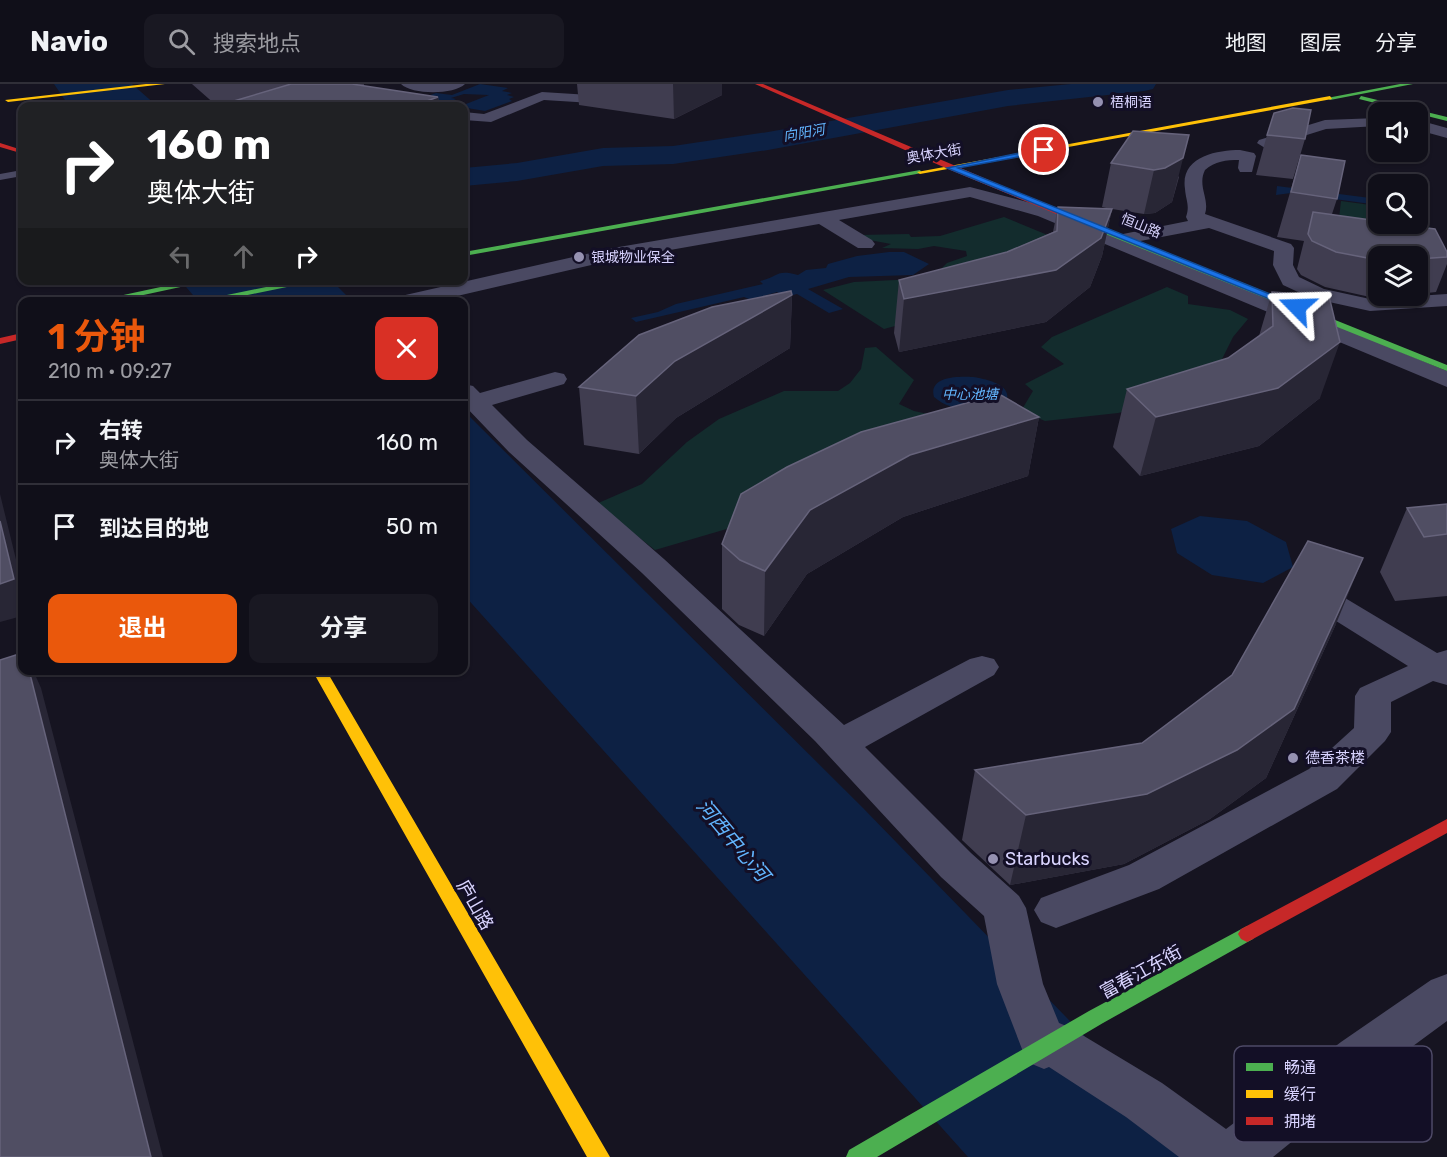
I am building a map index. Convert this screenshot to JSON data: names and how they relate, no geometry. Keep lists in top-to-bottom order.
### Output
{
  "streets": {
    "main road": [
      "奥体大街",
      "恒山路",
      "庐山路",
      "富春江东街"
    ]
  },
  "crossings": [
    ["奥体大街", "恒山路"]
  ],
  "water": ["向阳河", "中心池塘", "河西中心河"],
  "places": [
    "梧桐语",
    "银城物业保全",
    "德香茶楼",
    "Starbucks"
  ],
  "legend": ["畅通", "缓行", "拥堵"],
  "page": {
    "header": "Navio",
    "search": "搜索地点",
    "nav": ["地图", "图层", "分享"],
    "turn": ["160 m", "奥体大街"],
    "heading": ["1 分钟", "210 m · 09:27"],
    "list": [
      {
        "name": "右转",
        "note": "奥体大街",
        "value": "160 m"
      },
      {
        "name": "到达目的地",
        "value": "50 m"
      }
    ],
    "buttons": ["退出", "分享"]
  }
}
